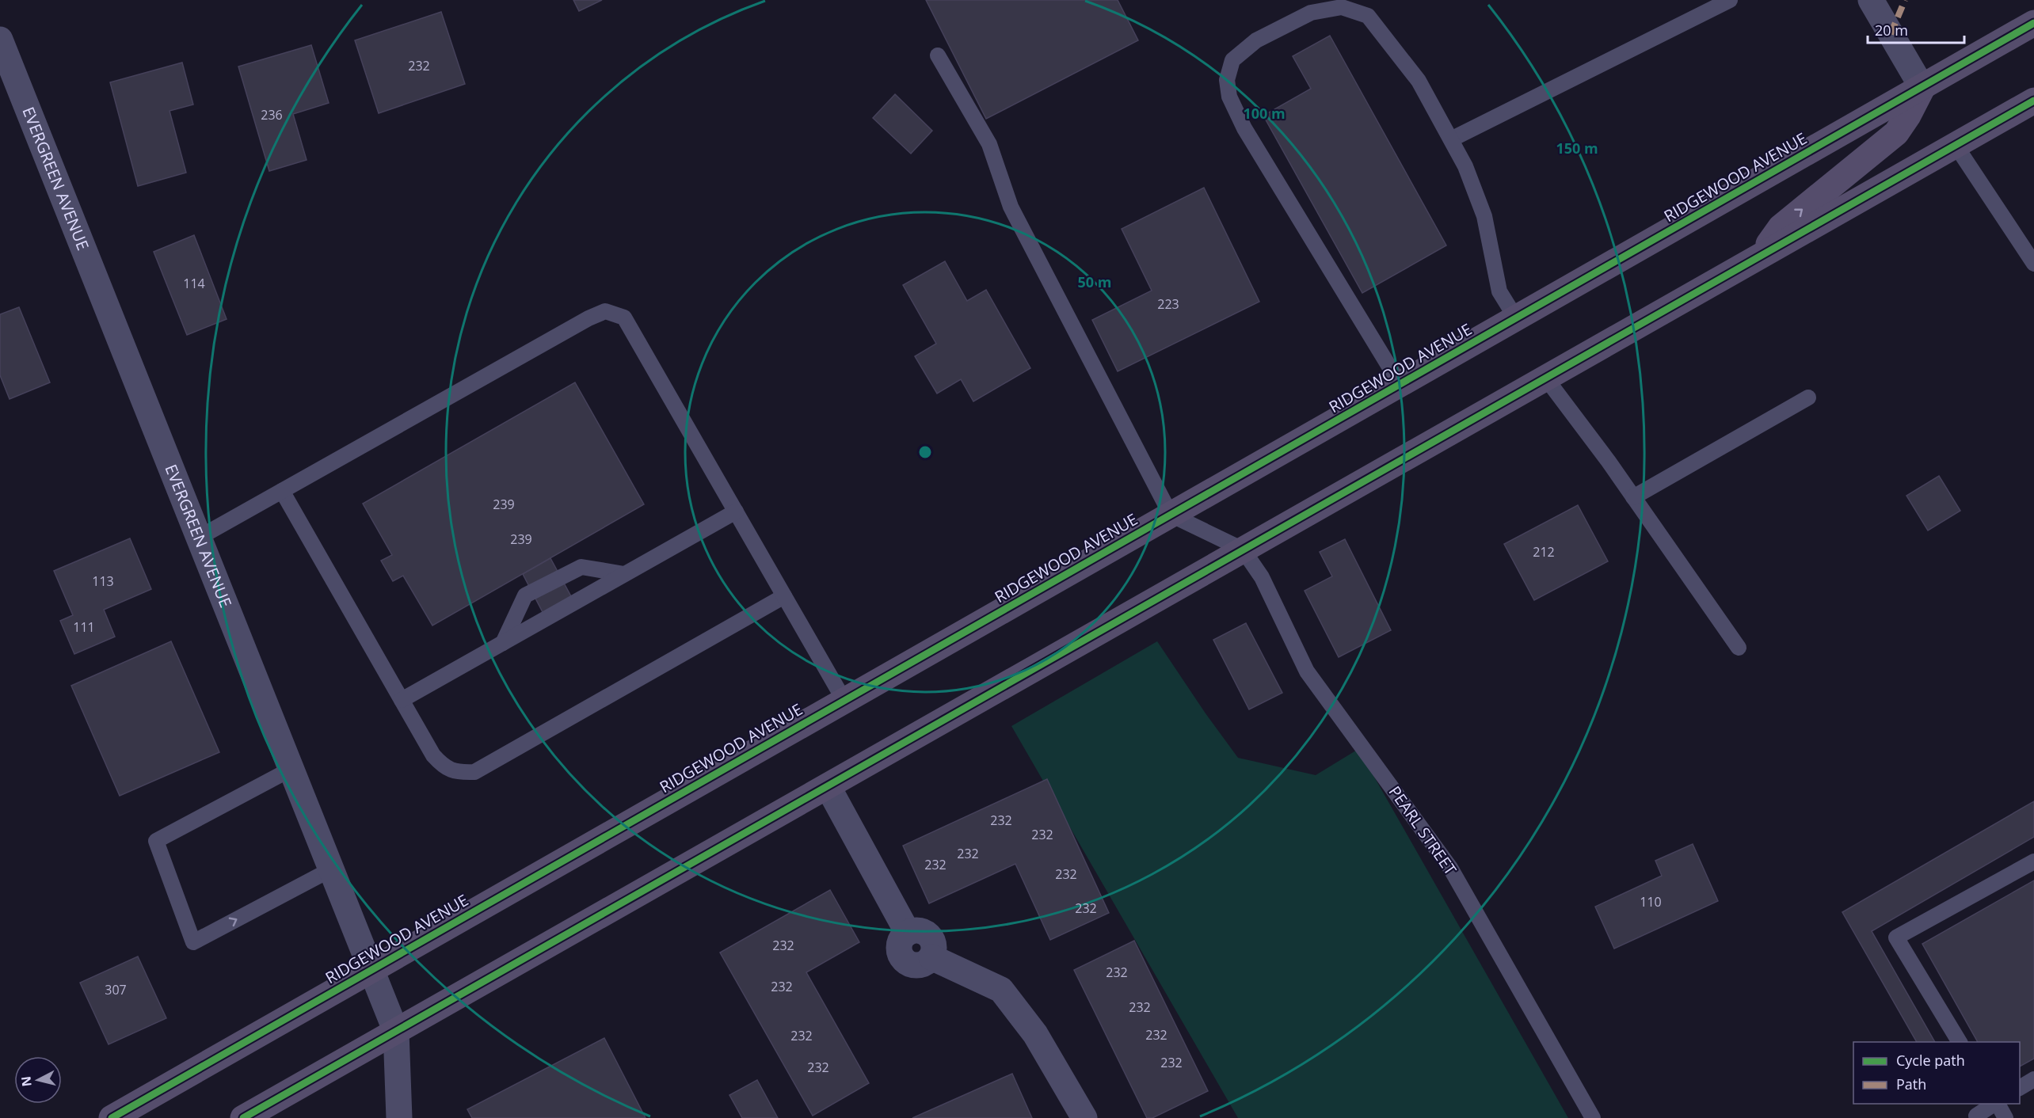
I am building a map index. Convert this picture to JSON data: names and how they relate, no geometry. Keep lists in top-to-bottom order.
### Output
{
  "streets": {
    "main road": ["RIDGEWOOD AVENUE"],
    "street": ["EVERGREEN AVENUE"],
    "lane": ["PEARL STREET"]
  },
  "crossings": [
    ["RIDGEWOOD AVENUE", "EVERGREEN AVENUE"]
  ],
  "house_numbers": [
    "232",
    "236",
    "114",
    "223",
    "239",
    "239",
    "212",
    "113",
    "111",
    "232",
    "232",
    "232",
    "232",
    "232",
    "110",
    "232",
    "232",
    "232",
    "232",
    "307",
    "232",
    "232",
    "232",
    "232",
    "232"
  ],
  "legend": ["Cycle path", "Path"],
  "scale_bar": "20 m",
  "north": "left",
  "rings": ["100 m", "150 m", "50 m"]
}
